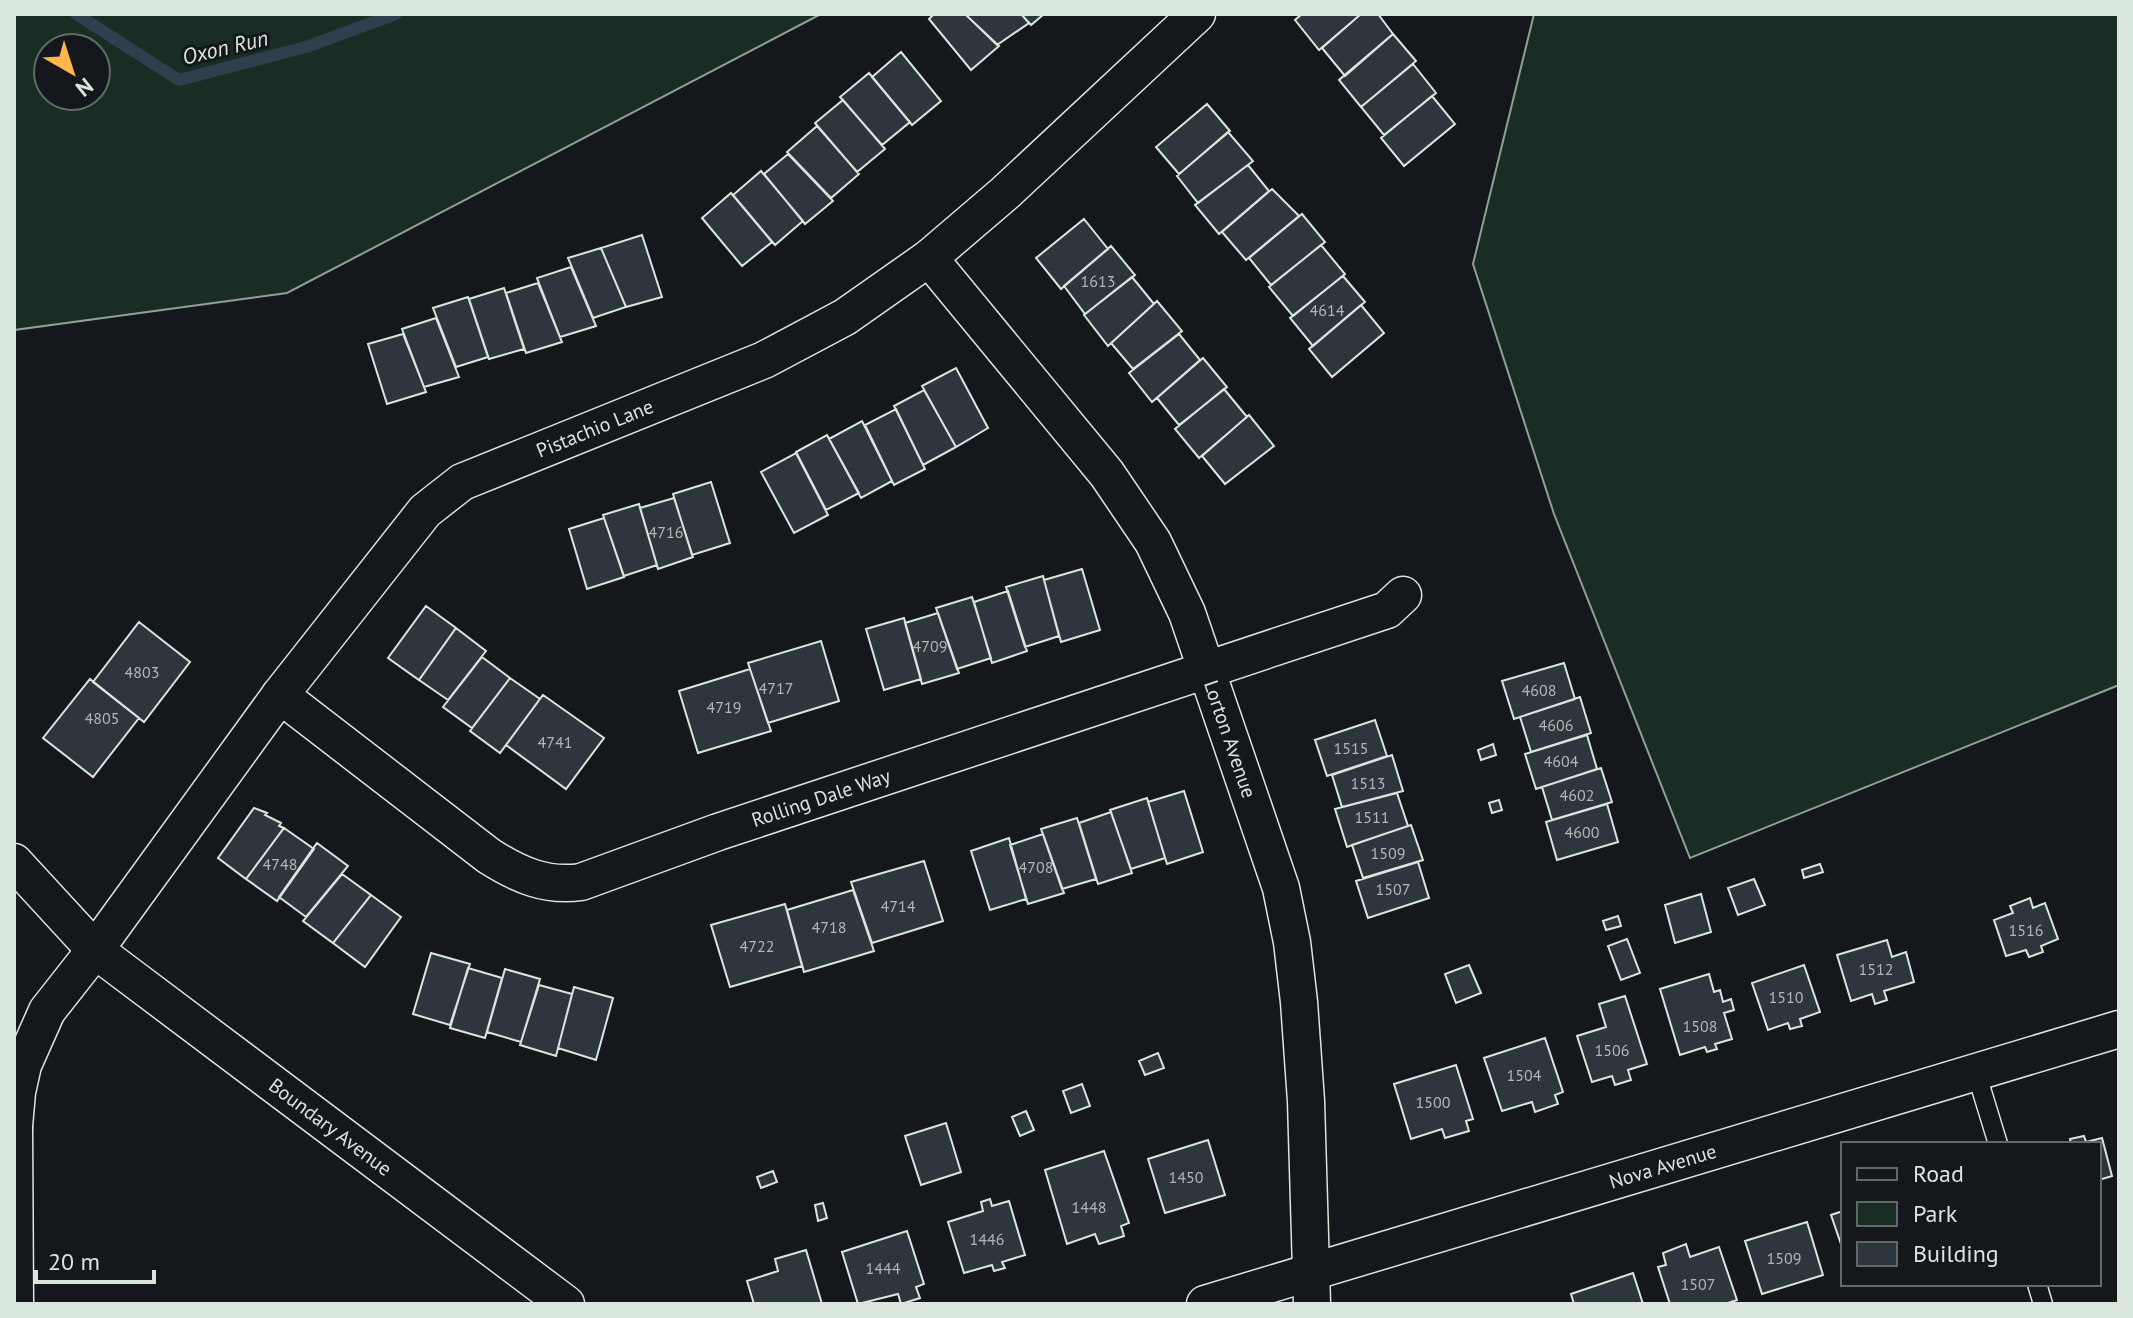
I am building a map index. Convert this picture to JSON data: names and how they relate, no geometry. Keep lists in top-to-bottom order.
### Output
{
  "streets": {
    "street": [
      "Pistachio Lane",
      "Lorton Avenue",
      "Rolling Dale Way",
      "Boundary Avenue",
      "Nova Avenue"
    ]
  },
  "crossings": [
    ["Pistachio Lane", "Lorton Avenue"],
    ["Pistachio Lane", "Rolling Dale Way"],
    ["Pistachio Lane", "Boundary Avenue"],
    ["Lorton Avenue", "Rolling Dale Way"],
    ["Lorton Avenue", "Nova Avenue"]
  ],
  "water": ["Oxon Run"],
  "house_numbers": [
    "1613",
    "4614",
    "4716",
    "4709",
    "4803",
    "4717",
    "4608",
    "4719",
    "4805",
    "4606",
    "4741",
    "1515",
    "4604",
    "1513",
    "4602",
    "1511",
    "4600",
    "1509",
    "4748",
    "4708",
    "1507",
    "4714",
    "4718",
    "1516",
    "4722",
    "1512",
    "1510",
    "1508",
    "1506",
    "1504",
    "1500",
    "1450",
    "1448",
    "1446",
    "1509",
    "1444",
    "1507"
  ],
  "legend": ["Road", "Park", "Building"],
  "scale_bar": "20 m",
  "north": "bottom right"
}
